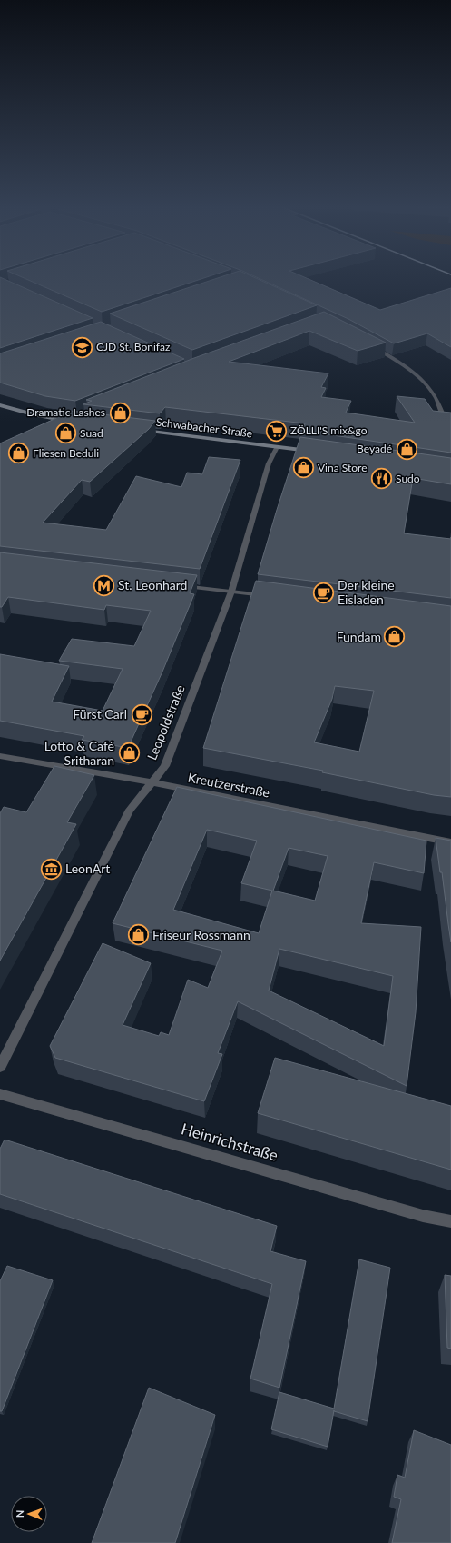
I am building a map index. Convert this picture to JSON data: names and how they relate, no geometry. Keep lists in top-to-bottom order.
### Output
{
  "streets": {
    "main road": ["Schwabacher Straße"],
    "street": ["Leopoldstraße", "Kreutzerstraße", "Heinrichstraße"]
  },
  "crossings": [
    ["Schwabacher Straße", "Leopoldstraße"],
    ["Leopoldstraße", "Kreutzerstraße"]
  ],
  "places": {
    "school or university": ["CJD St. Bonifaz"],
    "shop": [
      "Dramatic Lashes",
      "Suad",
      "Beyadé",
      "Fliesen Beduli",
      "Vina Store",
      "Fundam",
      "Lotto & Café Sritharan",
      "Friseur Rossmann"
    ],
    "supermarket": ["ZÖLLI'S mix&go"],
    "restaurant": ["Sudo"],
    "metro station": ["St. Leonhard"],
    "cafe": ["Der kleine Eisladen", "Fürst Carl"],
    "museum": ["LeonArt"]
  },
  "north": "left"
}
